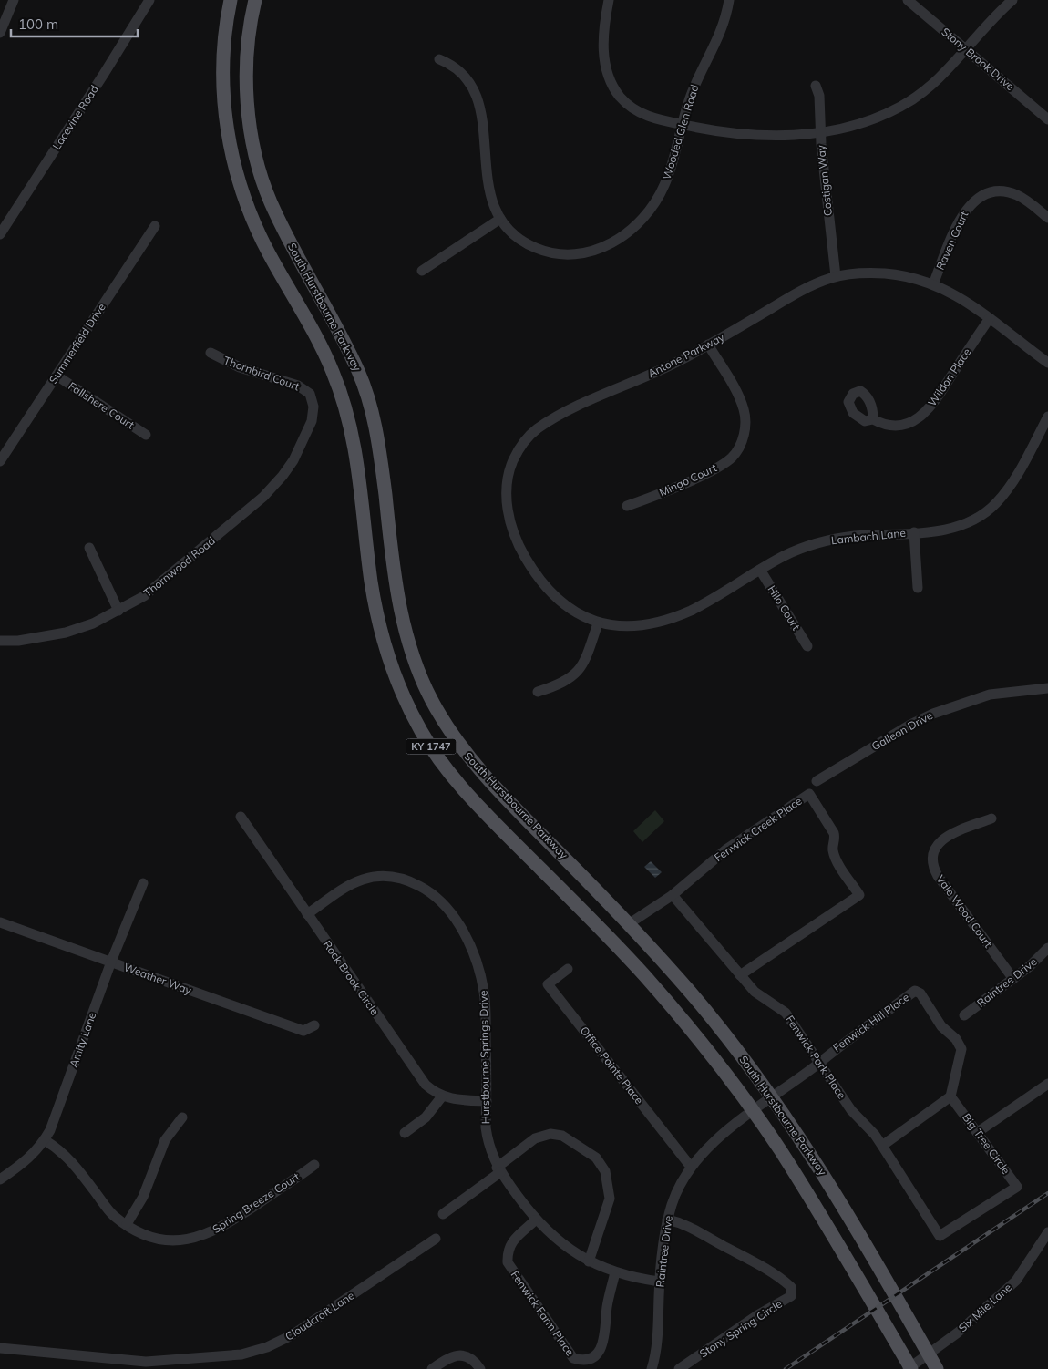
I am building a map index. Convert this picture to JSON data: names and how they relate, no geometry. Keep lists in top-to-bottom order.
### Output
{
  "streets": {
    "main road": ["South Hurstbourne Parkway", "KY 1747"],
    "street": [
      "Stony Brook Drive",
      "Lacevine Road",
      "Wooded Glen Road",
      "Costigan Way",
      "Raven Court",
      "Summerfield Drive",
      "Antone Parkway",
      "Thornbird Court",
      "Wildon Place",
      "Fallshere Court",
      "Mingo Court",
      "Lambach Lane",
      "Thornwood Road",
      "Hilo Court",
      "Galleon Drive",
      "Fenwick Creek Place",
      "Vale Wood Court",
      "Rock Brook Circle",
      "Weather Way",
      "Raintree Drive",
      "Fenwick Hill Place",
      "Amity Lane",
      "Hurstbourne Springs Drive",
      "Fenwick Park Place",
      "Office Pointe Place",
      "Big Tree Circle",
      "Spring Breeze Court",
      "Six Mile Lane",
      "Fenwick Farm Place",
      "Cloudcroft Lane",
      "Stony Spring Circle"
    ]
  },
  "crossings": [
    ["Costigan Way", "Antone Parkway"],
    ["Raven Court", "Antone Parkway"],
    ["South Hurstbourne Parkway", "Fenwick Creek Place"],
    ["South Hurstbourne Parkway", "Raintree Drive"],
    ["South Hurstbourne Parkway", "Fenwick Hill Place"],
    ["South Hurstbourne Parkway", "Six Mile Lane"],
    ["Summerfield Drive", "Fallshere Court"],
    ["Antone Parkway", "Wildon Place"],
    ["Antone Parkway", "Mingo Court"],
    ["Antone Parkway", "Lambach Lane"],
    ["Thornbird Court", "Thornwood Road"],
    ["Lambach Lane", "Hilo Court"],
    ["Fenwick Creek Place", "Fenwick Park Place"],
    ["Vale Wood Court", "Raintree Drive"],
    ["Rock Brook Circle", "Hurstbourne Springs Drive"],
    ["Weather Way", "Amity Lane"],
    ["Raintree Drive", "Fenwick Hill Place"],
    ["Raintree Drive", "Hurstbourne Springs Drive"],
    ["Raintree Drive", "Office Pointe Place"],
    ["Raintree Drive", "Stony Spring Circle"],
    ["Fenwick Hill Place", "Fenwick Park Place"],
    ["Fenwick Hill Place", "Big Tree Circle"],
    ["Amity Lane", "Spring Breeze Court"],
    ["Hurstbourne Springs Drive", "Fenwick Farm Place"],
    ["Fenwick Park Place", "Big Tree Circle"]
  ],
  "scale_bar": "100 m"
}
